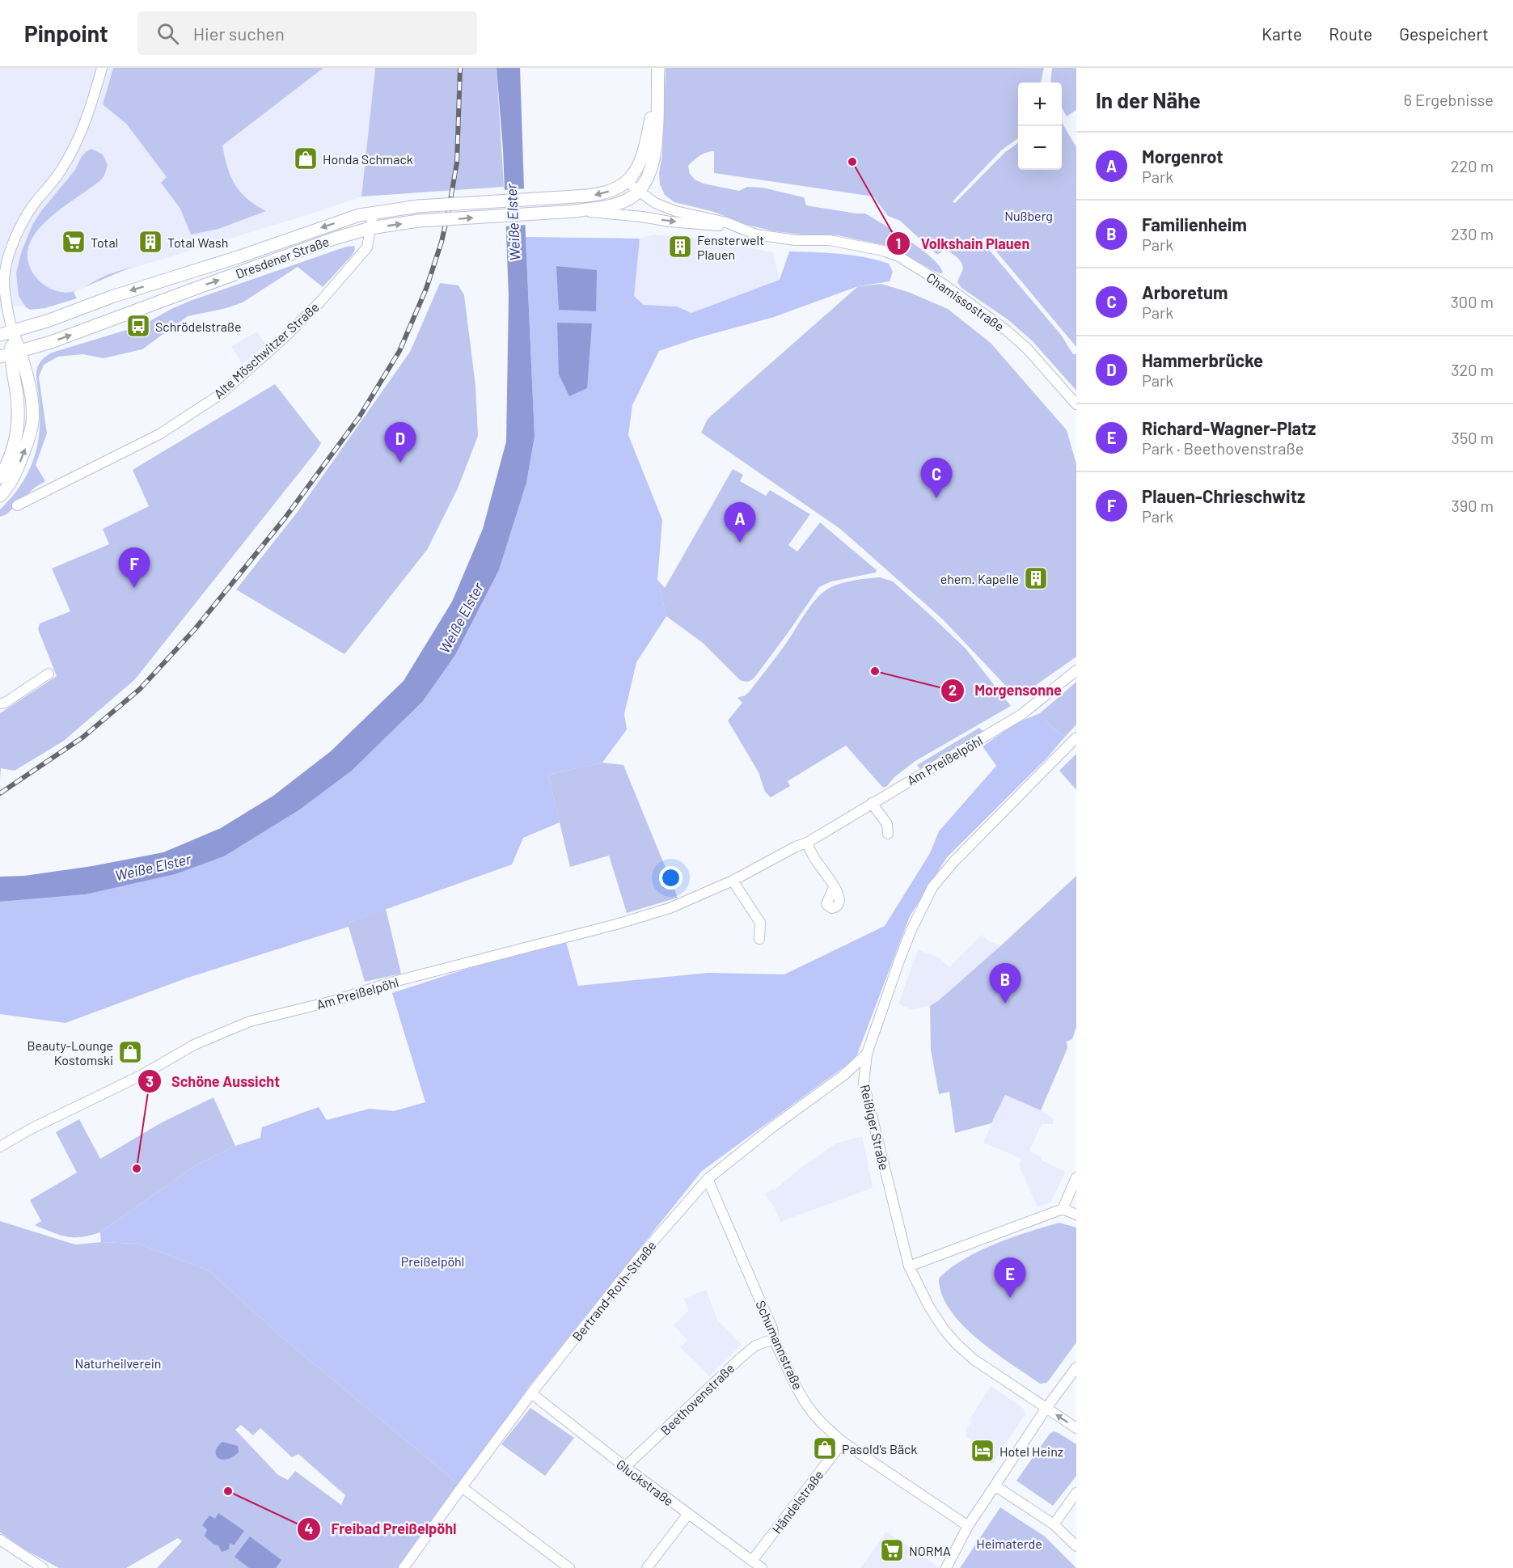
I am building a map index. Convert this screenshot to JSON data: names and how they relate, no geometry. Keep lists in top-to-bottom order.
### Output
{
  "streets": {
    "main road": ["Dresdener Straße"],
    "street": [
      "Chamissostraße",
      "Alte Möschwitzer Straße",
      "Am Preißelpöhl",
      "Reißiger Straße",
      "Bertrand-Roth-Straße",
      "Schumannstraße",
      "Beethovenstraße",
      "Gluckstraße",
      "Händelstraße"
    ]
  },
  "crossings": [
    ["Dresdener Straße", "Chamissostraße"],
    ["Dresdener Straße", "Alte Möschwitzer Straße"],
    ["Reißiger Straße", "Bertrand-Roth-Straße"],
    ["Bertrand-Roth-Straße", "Schumannstraße"],
    ["Bertrand-Roth-Straße", "Gluckstraße"],
    ["Schumannstraße", "Beethovenstraße"],
    ["Schumannstraße", "Händelstraße"],
    ["Beethovenstraße", "Gluckstraße"],
    ["Gluckstraße", "Händelstraße"]
  ],
  "water": ["Weiße Elster"],
  "parks": [
    "Nußberg",
    "Preißelpöhl",
    "Naturheilverein",
    "Heimaterde"
  ],
  "places": {
    "shop": ["Honda Schmack", "Beauty-Lounge Kostomski", "Pasold's Bäck"],
    "other": [
      "Volkshain Plauen",
      "Morgensonne",
      "Schöne Aussicht",
      "Freibad Preißelpöhl"
    ],
    "supermarket": ["Total", "NORMA"],
    "building": ["Total Wash", "Fensterwelt Plauen", "ehem. Kapelle"],
    "bus stop": ["Schrödelstraße"],
    "hotel": ["Hotel Heinz"]
  },
  "page": {
    "header": "Pinpoint",
    "search": "Hier suchen",
    "nav": ["Karte", "Route", "Gespeichert"],
    "heading": ["In der Nähe", "6 Ergebnisse"],
    "map_buttons": ["+", "−"],
    "list": [
      {
        "mark": "A",
        "name": "Morgenrot",
        "note": "Park",
        "value": "220 m"
      },
      {
        "mark": "B",
        "name": "Familienheim",
        "note": "Park",
        "value": "230 m"
      },
      {
        "mark": "C",
        "name": "Arboretum",
        "note": "Park",
        "value": "300 m"
      },
      {
        "mark": "D",
        "name": "Hammerbrücke",
        "note": "Park",
        "value": "320 m"
      },
      {
        "mark": "E",
        "name": "Richard-Wagner-Platz",
        "note": "Park · Beethovenstraße",
        "value": "350 m"
      },
      {
        "mark": "F",
        "name": "Plauen-Chrieschwitz",
        "note": "Park",
        "value": "390 m"
      }
    ],
    "pins": [
      "D",
      "C",
      "A",
      "F",
      "B",
      "E"
    ]
  }
}
